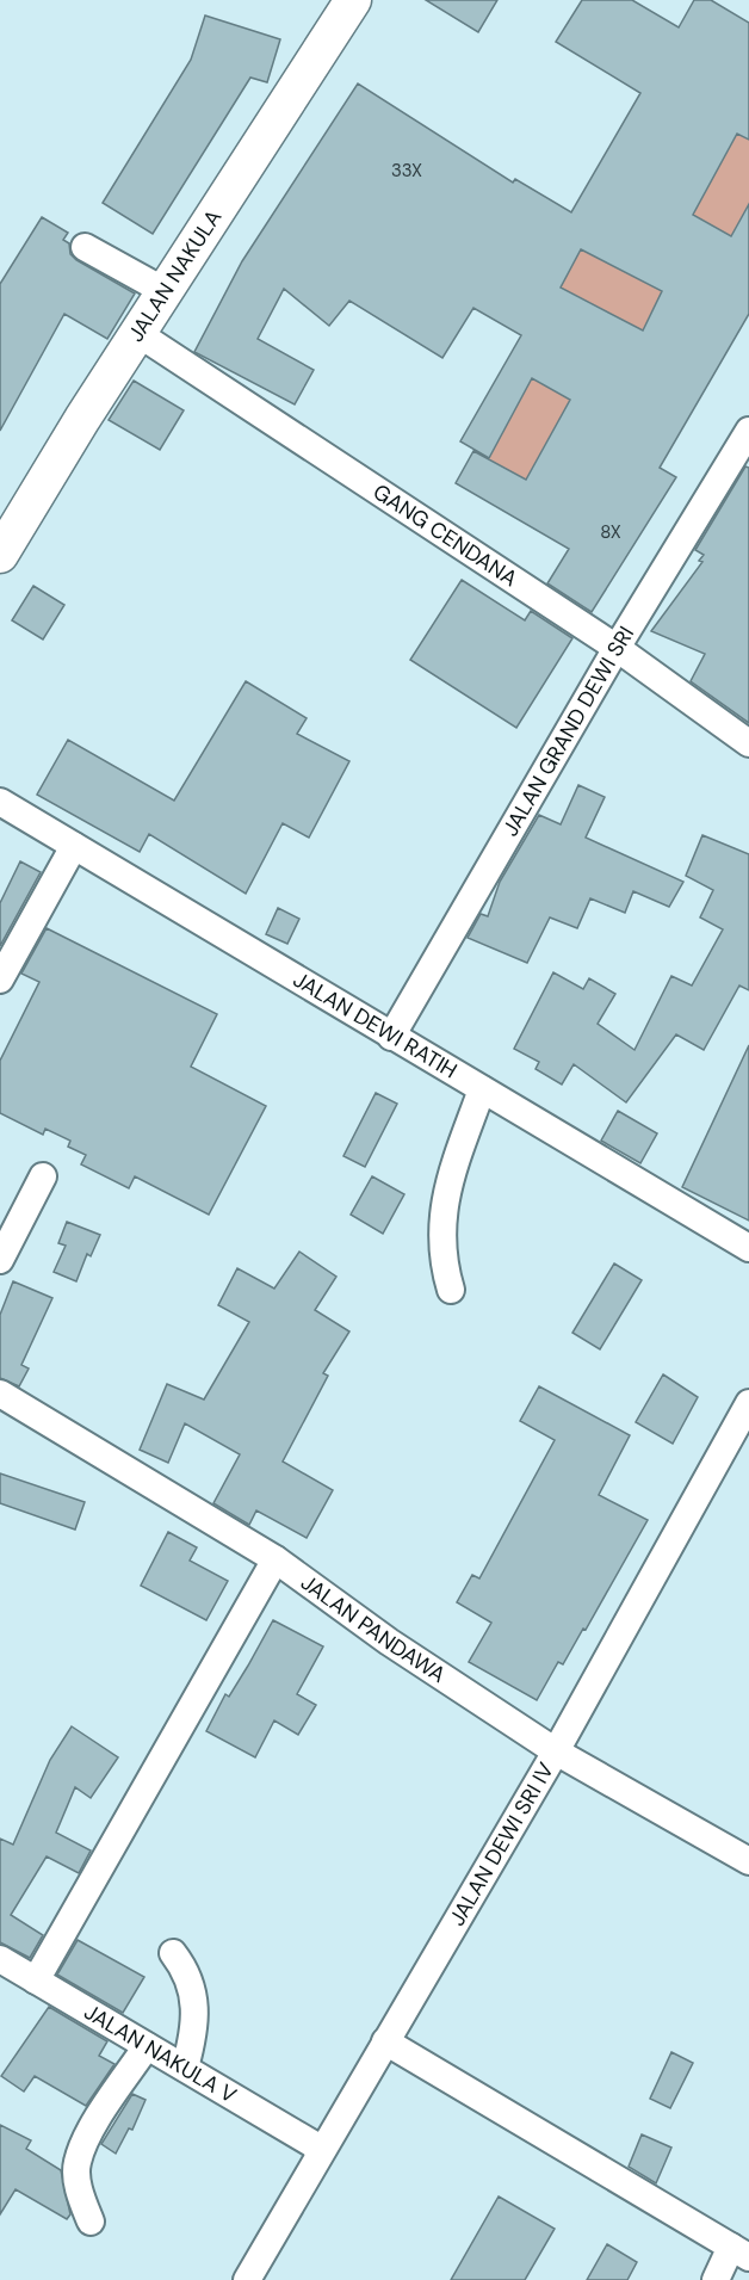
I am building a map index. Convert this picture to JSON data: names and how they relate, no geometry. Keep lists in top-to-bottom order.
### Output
{
  "streets": {
    "main road": ["JALAN NAKULA"],
    "street": [
      "GANG CENDANA",
      "JALAN GRAND DEWI SRI",
      "JALAN DEWI RATIH",
      "JALAN PANDAWA",
      "JALAN DEWI SRI IV",
      "JALAN NAKULA V"
    ]
  },
  "crossings": [
    ["JALAN NAKULA", "GANG CENDANA"],
    ["GANG CENDANA", "JALAN GRAND DEWI SRI"],
    ["JALAN GRAND DEWI SRI", "JALAN DEWI RATIH"],
    ["JALAN PANDAWA", "JALAN DEWI SRI IV"],
    ["JALAN DEWI SRI IV", "JALAN NAKULA V"]
  ],
  "house_numbers": ["33X", "8X"]
}
